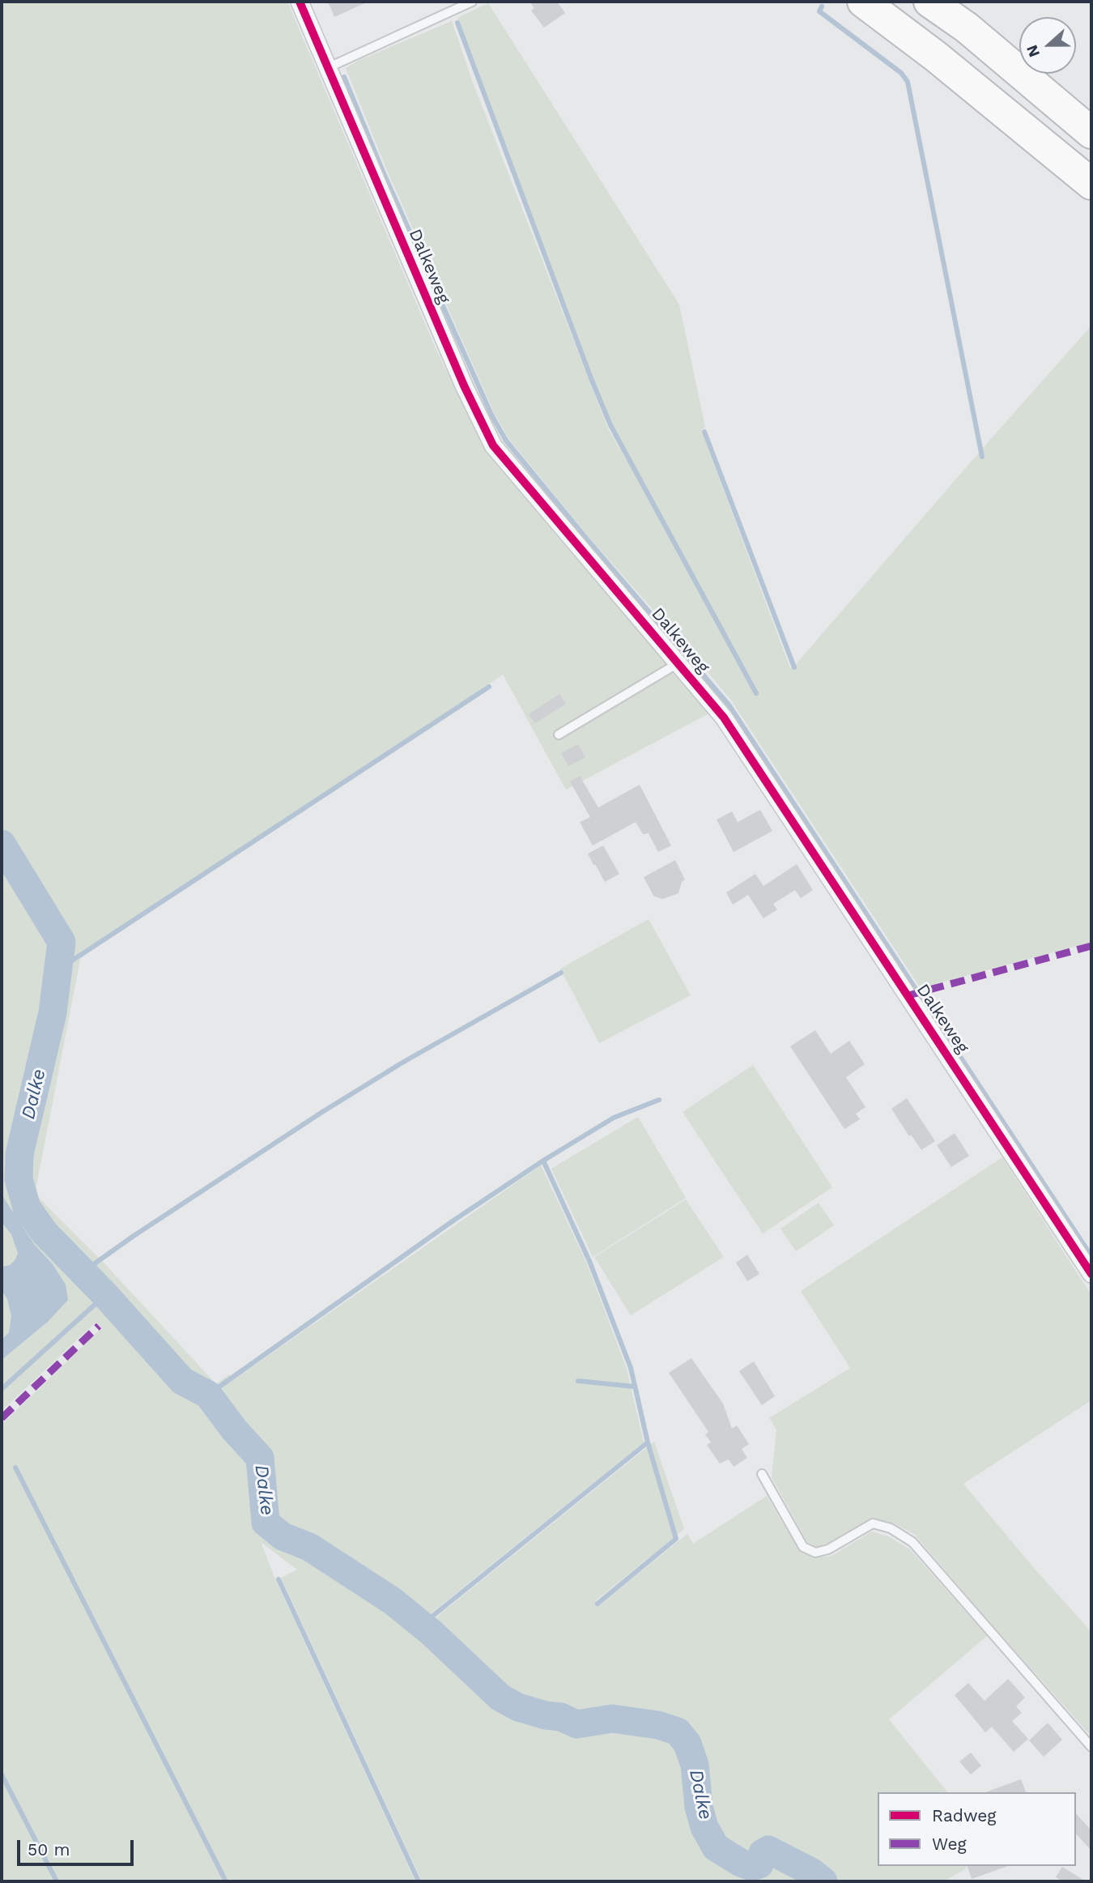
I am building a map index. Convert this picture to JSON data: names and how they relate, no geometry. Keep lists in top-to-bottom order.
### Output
{
  "streets": {
    "street": ["Dalkeweg"]
  },
  "water": ["Dalke"],
  "legend": ["Radweg", "Weg"],
  "scale_bar": "50 m",
  "north": "left"
}
